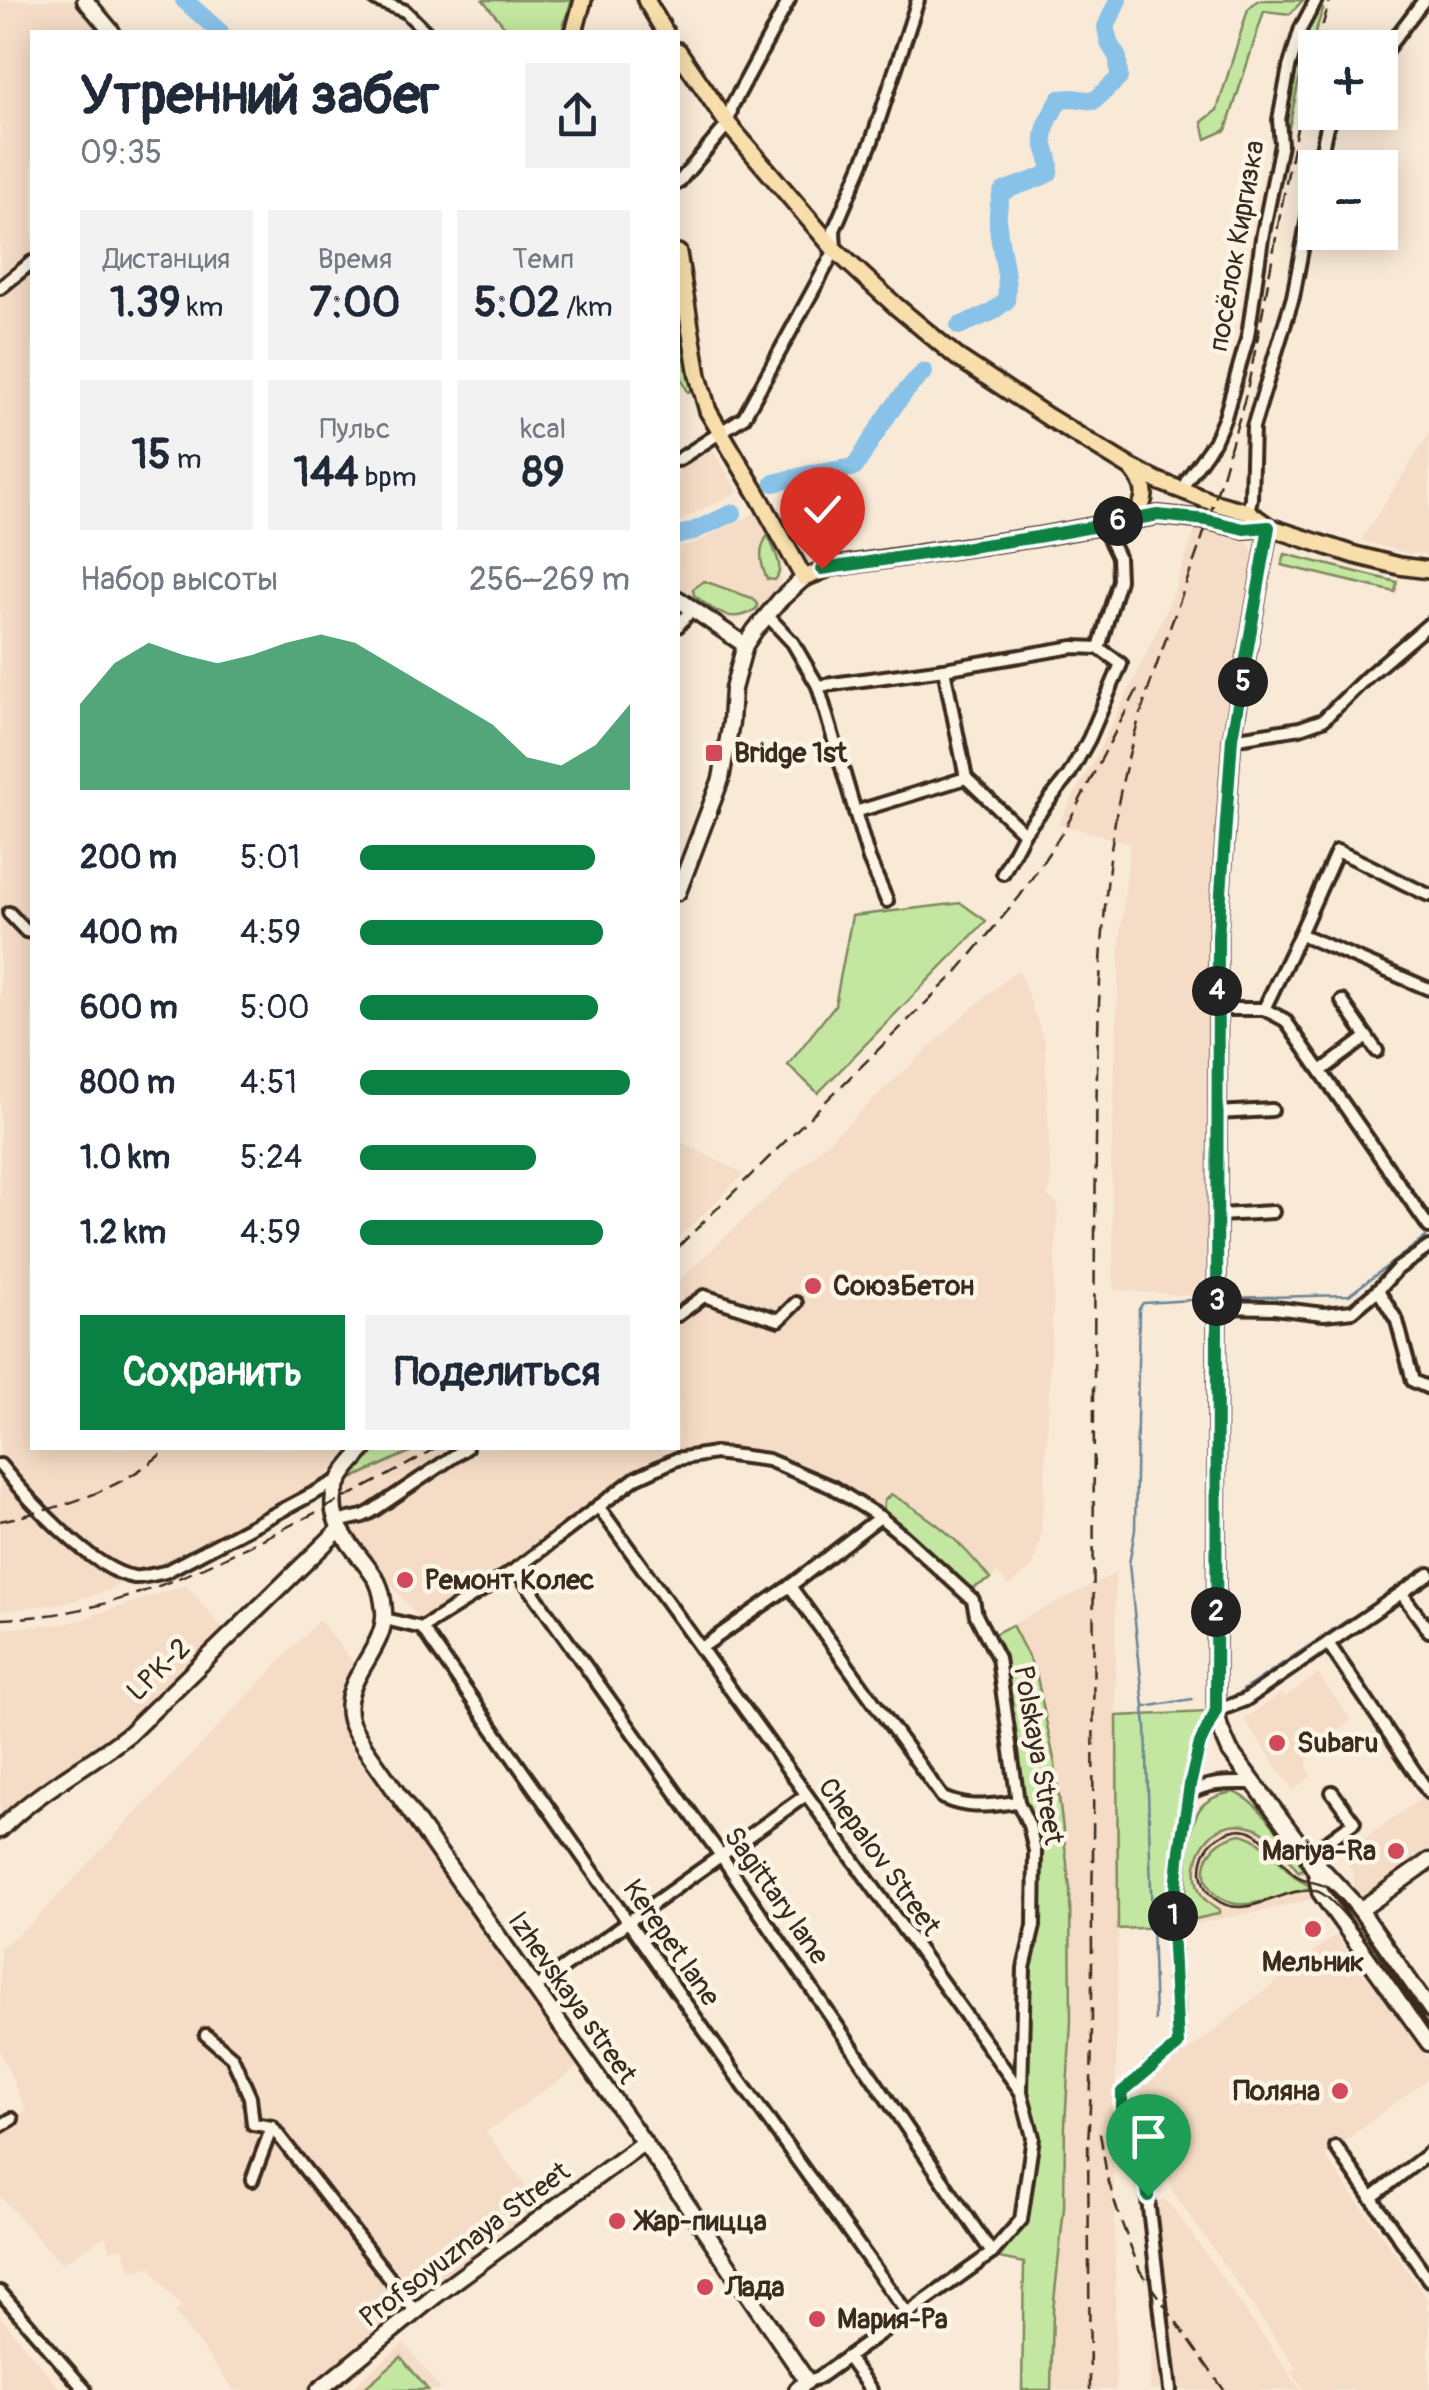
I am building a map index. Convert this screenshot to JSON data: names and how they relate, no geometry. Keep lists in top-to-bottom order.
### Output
{
  "streets": {
    "main road": ["LPK-2", "Izhevskaya street", "Profsoyuznaya Street"],
    "street": [
      "посёлок Киргизка",
      "Polskaya Street",
      "Chepalov Street",
      "Sagittary lane",
      "Kerepet lane"
    ]
  },
  "crossings": [
    ["Polskaya Street", "Chepalov Street"],
    ["Polskaya Street", "Sagittary lane"],
    ["Polskaya Street", "Kerepet lane"],
    ["Chepalov Street", "Sagittary lane"],
    ["Chepalov Street", "Kerepet lane"],
    ["Chepalov Street", "Izhevskaya street"],
    ["Izhevskaya street", "Profsoyuznaya Street"]
  ],
  "places": {
    "transit": ["Bridge 1st"],
    "other": [
      "СоюзБетон",
      "Ремонт Колес",
      "Subaru",
      "Mariya-Ra",
      "Мельник",
      "Поляна",
      "Жар-пицца",
      "Лада",
      "Мария-Ра"
    ]
  },
  "page": {
    "map_buttons": ["+", "−"],
    "heading": ["Утренний забег", "09:35"],
    "stats": [
      ["Дистанция", "1.39 km"],
      ["Время", "7:00"],
      ["Темп", "5:02 /km"],
      ["15 m"],
      ["Пульс", "144 bpm"],
      ["kcal", "89"]
    ],
    "pins": [
      "6",
      "5",
      "4",
      "3",
      "2",
      "1"
    ],
    "chart": ["Набор высоты", "256–269 m"],
    "list": [
      {
        "name": "200 m",
        "note": "5:01"
      },
      {
        "name": "400 m",
        "note": "4:59"
      },
      {
        "name": "600 m",
        "note": "5:00"
      },
      {
        "name": "800 m",
        "note": "4:51"
      },
      {
        "name": "1.0 km",
        "note": "5:24"
      },
      {
        "name": "1.2 km",
        "note": "4:59"
      }
    ],
    "buttons": ["Сохранить", "Поделиться"]
  }
}
